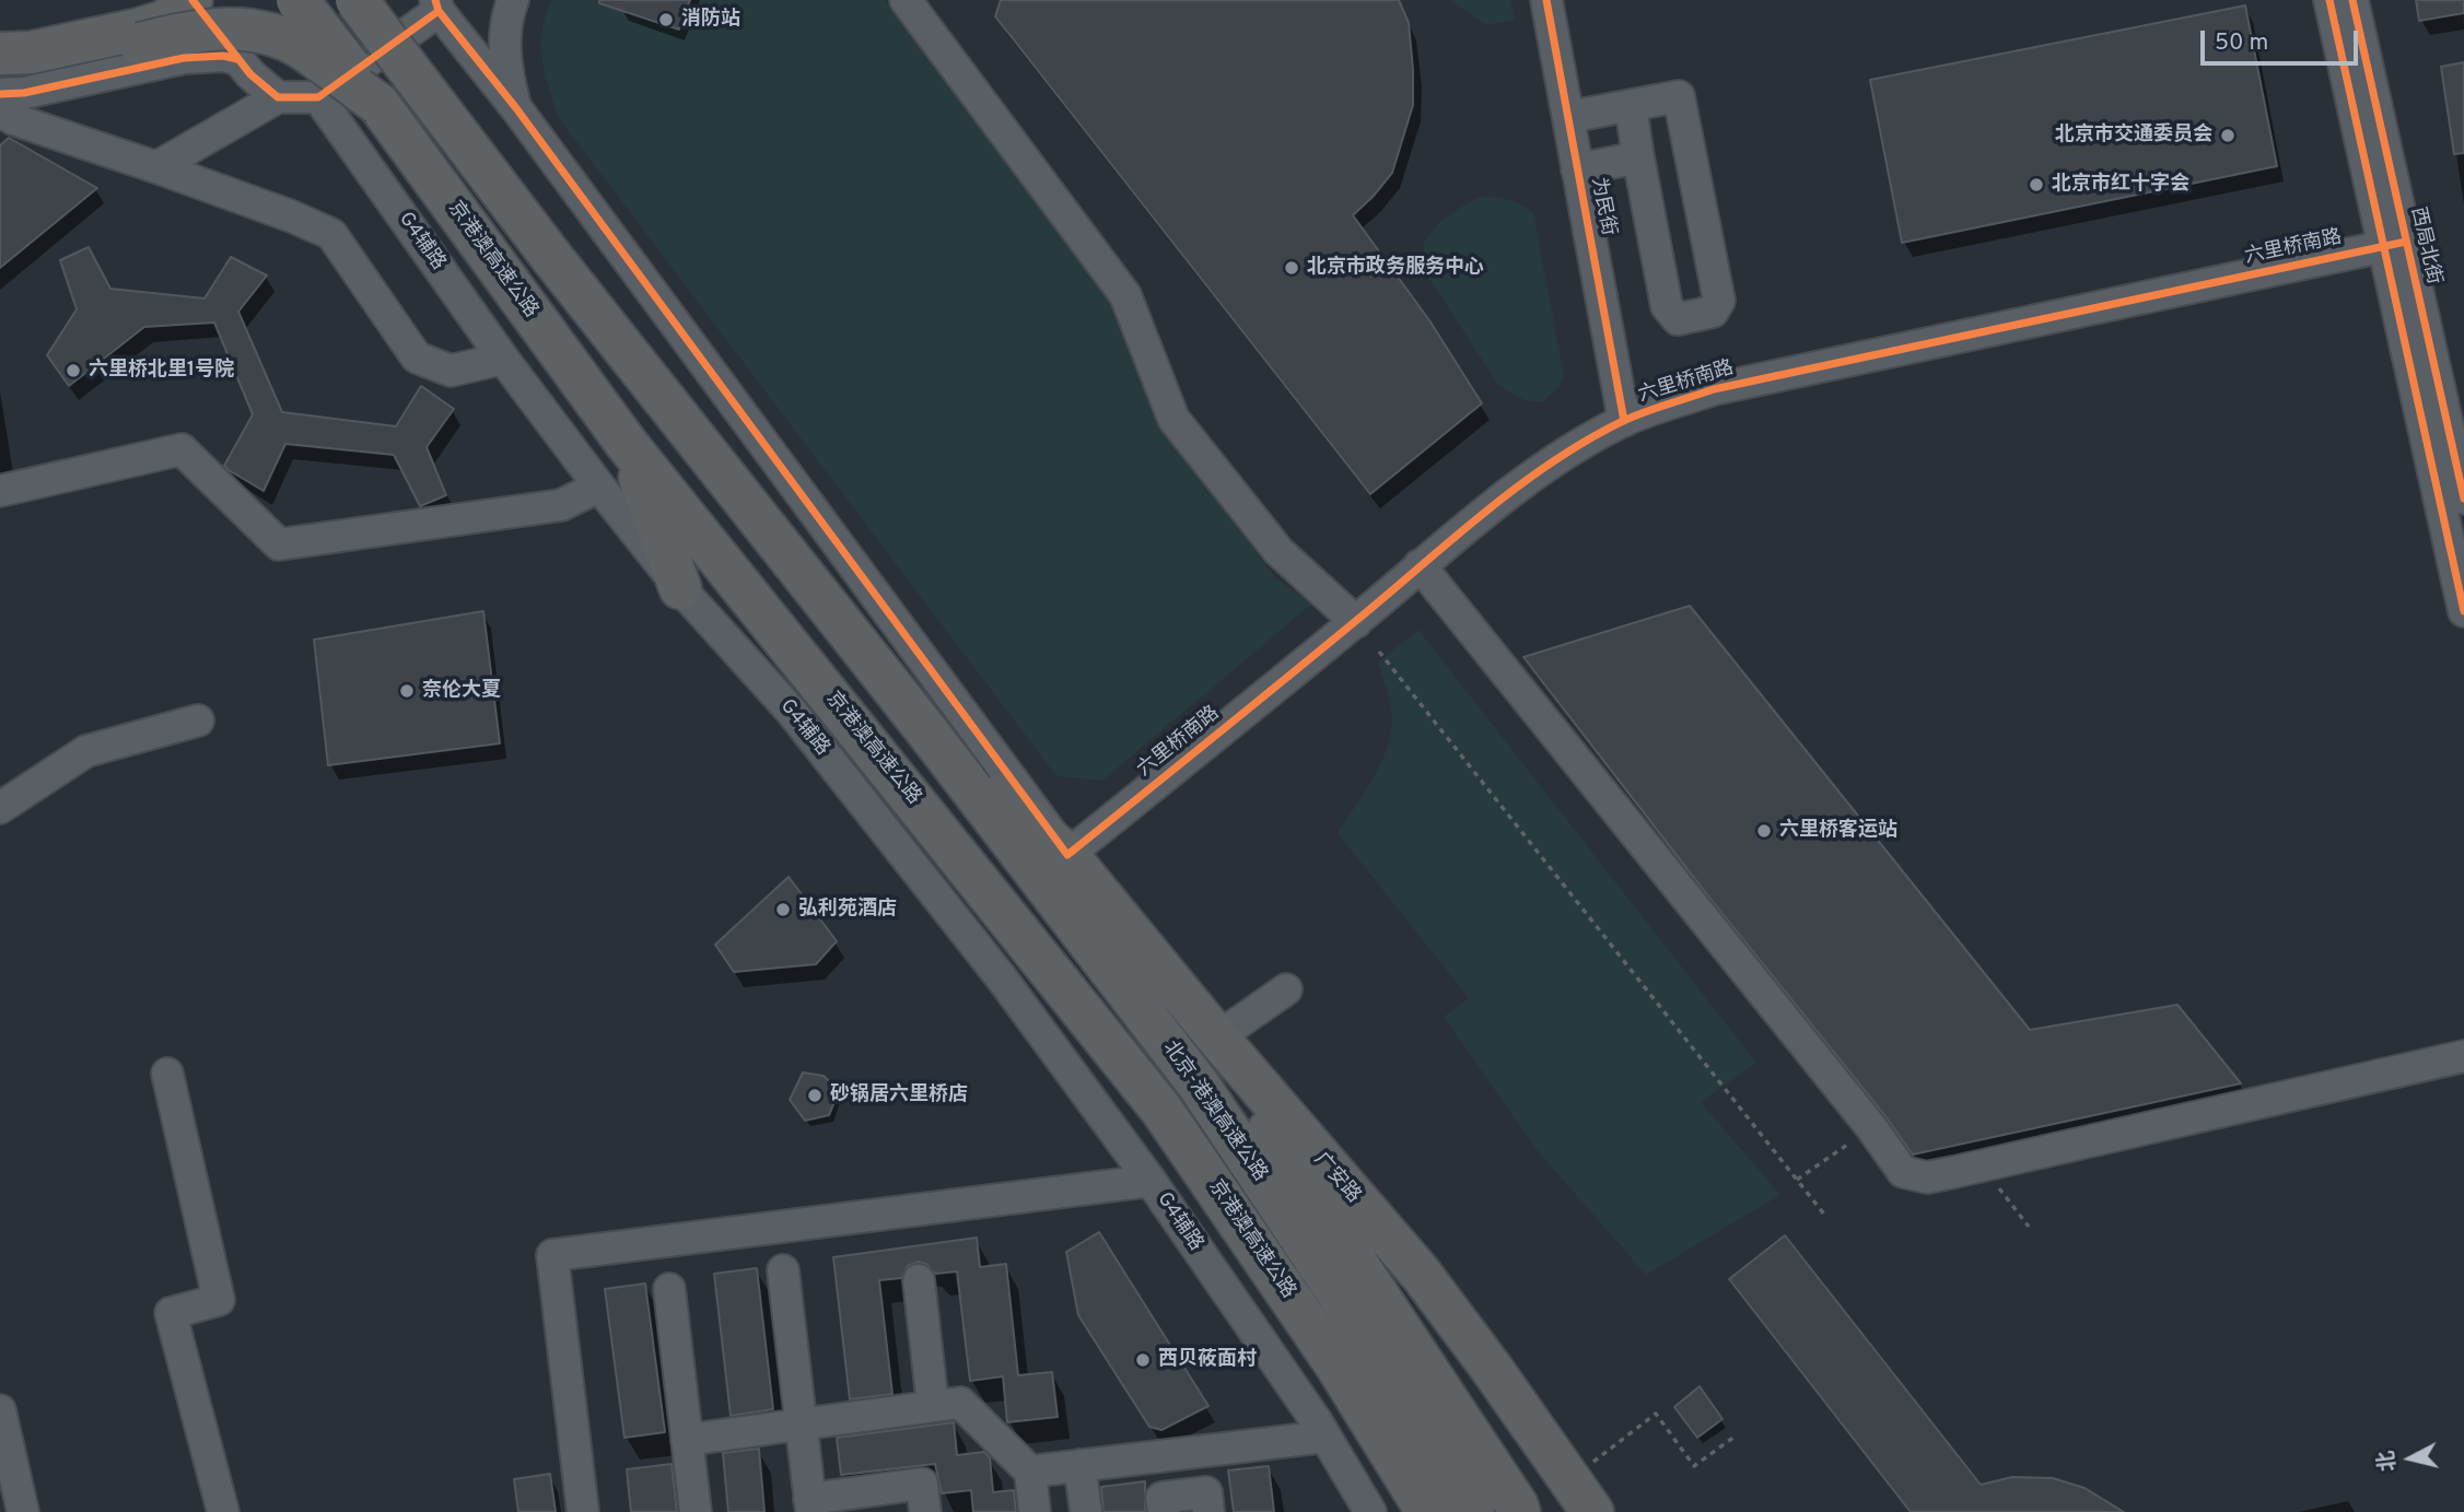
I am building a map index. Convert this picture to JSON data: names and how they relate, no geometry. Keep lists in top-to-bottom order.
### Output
{
  "streets": {
    "highway": ["京港澳高速公路", "北京-港澳高速公路", "广安路"],
    "street": [
      "为民街",
      "G4辅路",
      "西局北街",
      "六里桥南路"
    ]
  },
  "crossings": [
    ["为民街", "六里桥南路"],
    ["西局北街", "六里桥南路"],
    ["六里桥南路", "广安路"],
    ["北京-港澳高速公路", "广安路"]
  ],
  "places": [
    "消防站",
    "北京市交通委员会",
    "北京市红十字会",
    "北京市政务服务中心",
    "六里桥北里1号院",
    "奈伦大夏",
    "六里桥客运站",
    "弘利苑酒店",
    "砂锅居六里桥店",
    "西贝莜面村"
  ],
  "scale_bar": "50 m",
  "north": "left"
}
